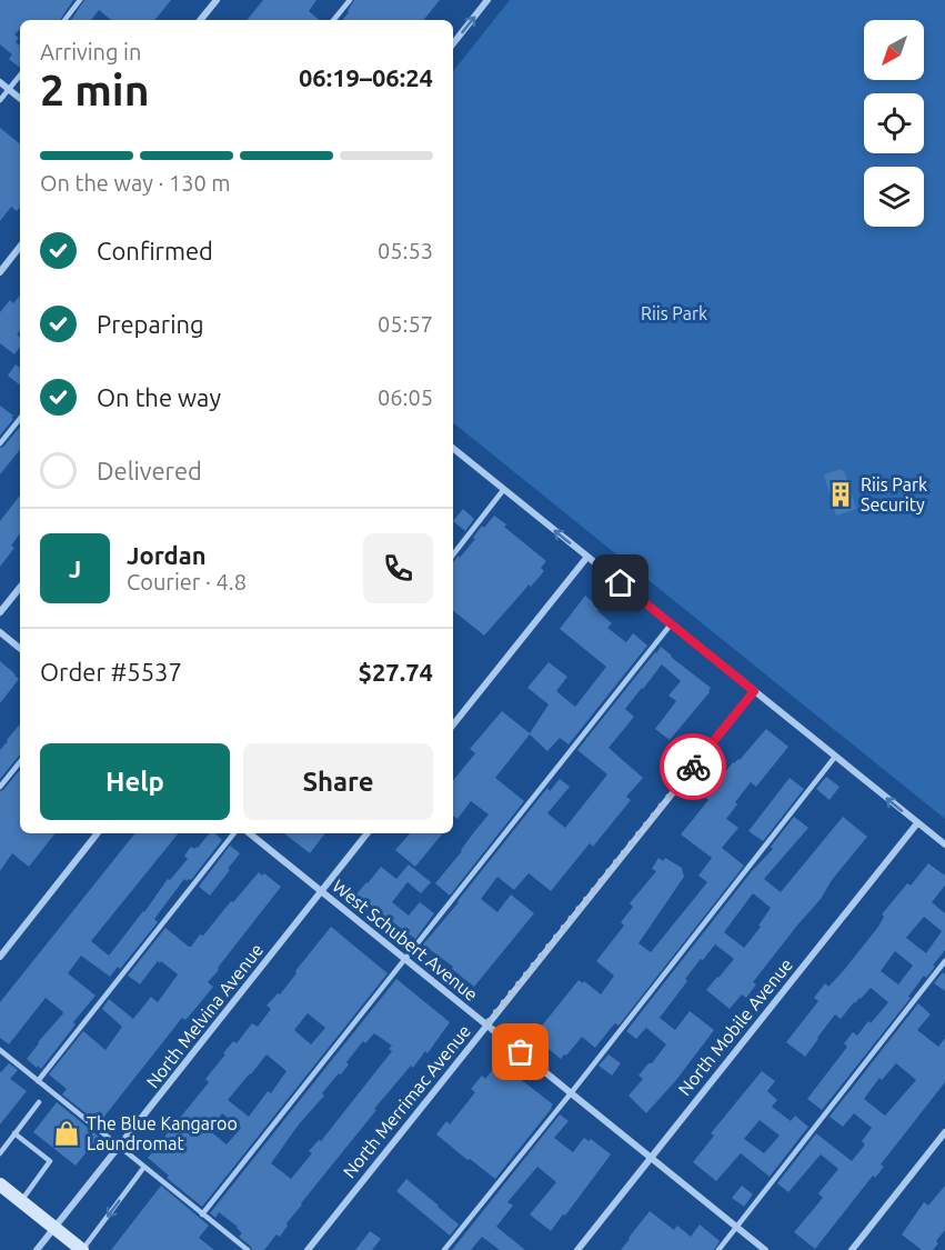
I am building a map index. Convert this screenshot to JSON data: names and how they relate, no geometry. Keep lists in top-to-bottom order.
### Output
{
  "streets": {
    "street": [
      "West Schubert Avenue",
      "North Melvina Avenue",
      "North Mobile Avenue",
      "North Merrimac Avenue"
    ]
  },
  "crossings": [
    ["West Schubert Avenue", "North Melvina Avenue"],
    ["West Schubert Avenue", "North Mobile Avenue"],
    ["West Schubert Avenue", "North Merrimac Avenue"]
  ],
  "parks": ["Riis Park"],
  "places": {
    "building": ["Riis Park Security"],
    "shop": ["The Blue Kangaroo Laundromat"]
  },
  "north": "bottom left",
  "page": {
    "heading": ["2 min", "Arriving in", "06:19–06:24"],
    "panel": [
      "Jordan",
      "Courier · 4.8",
      "Order #5537",
      "$27.74"
    ],
    "bar": "On the way · 130 m",
    "list": [
      ["Confirmed", "05:53"],
      ["Preparing", "05:57"],
      ["On the way", "06:05"],
      "Delivered"
    ],
    "round": "J",
    "buttons": ["Help", "Share"]
  }
}
